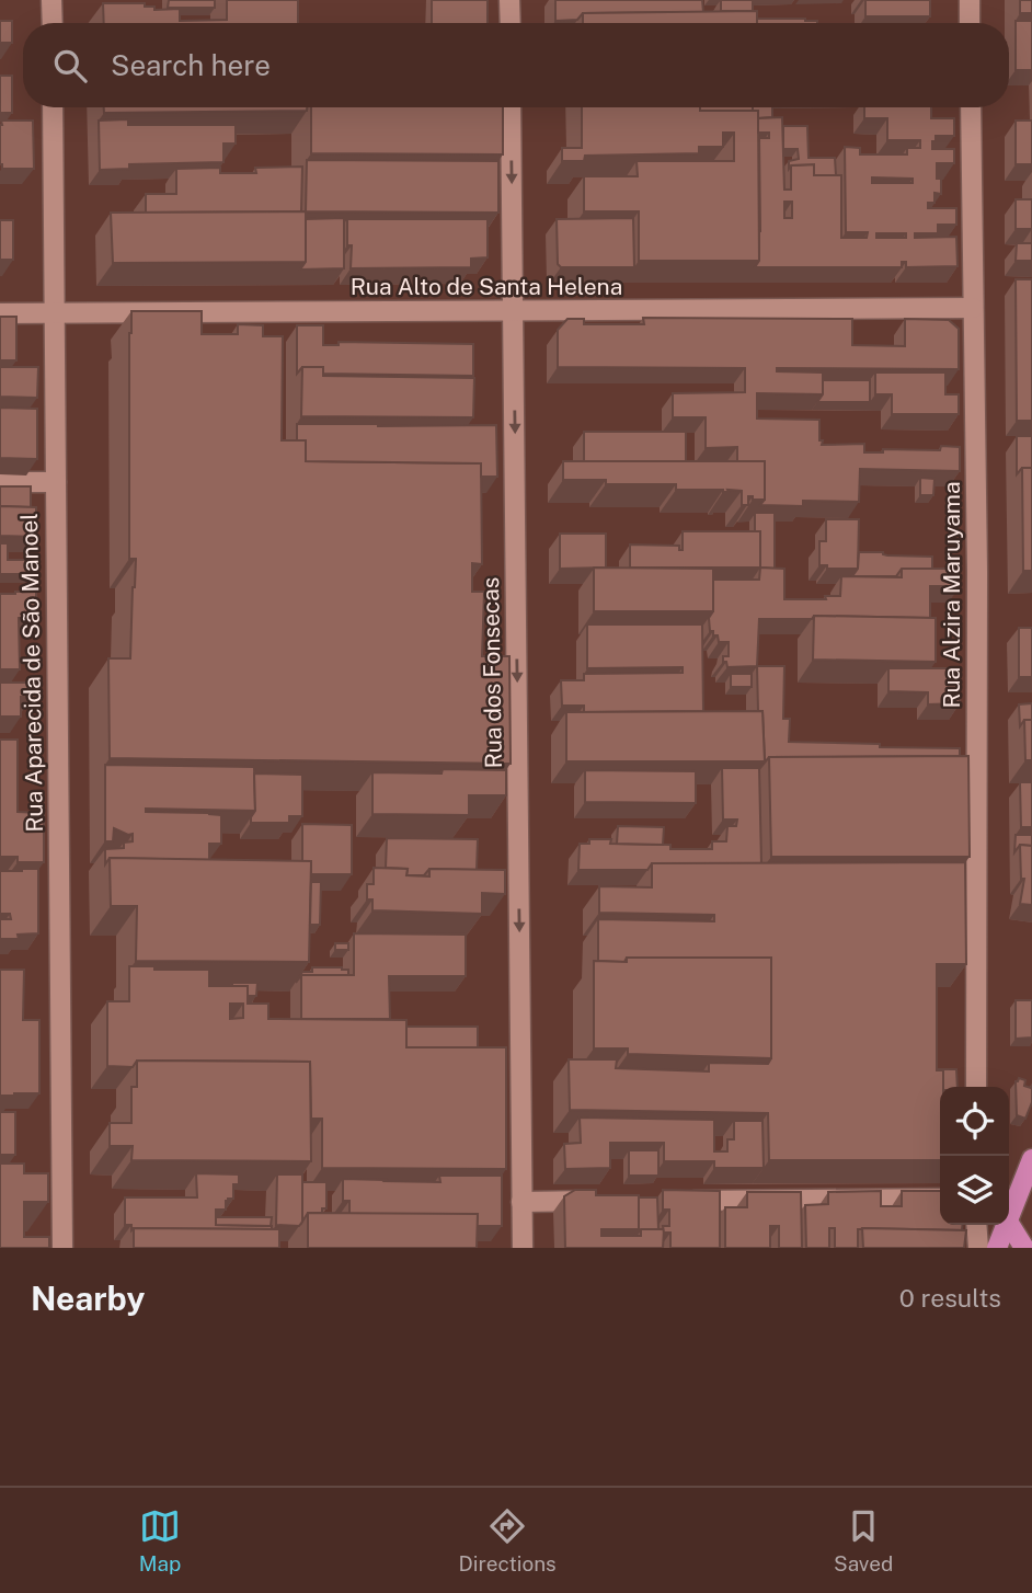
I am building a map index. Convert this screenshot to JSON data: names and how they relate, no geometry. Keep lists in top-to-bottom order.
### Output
{
  "streets": {
    "street": [
      "Rua Alto de Santa Helena",
      "Rua Alzira Maruyama",
      "Rua Aparecida de São Manoel",
      "Rua dos Fonsecas"
    ]
  },
  "crossings": [
    ["Rua Alto de Santa Helena", "Rua Alzira Maruyama"],
    ["Rua Alto de Santa Helena", "Rua Aparecida de São Manoel"],
    ["Rua Alto de Santa Helena", "Rua dos Fonsecas"]
  ],
  "one_way": ["Rua dos Fonsecas"],
  "page": {
    "search": "Search here",
    "heading": ["Nearby", "0 results"],
    "nav": ["Map", "Directions", "Saved"]
  }
}
